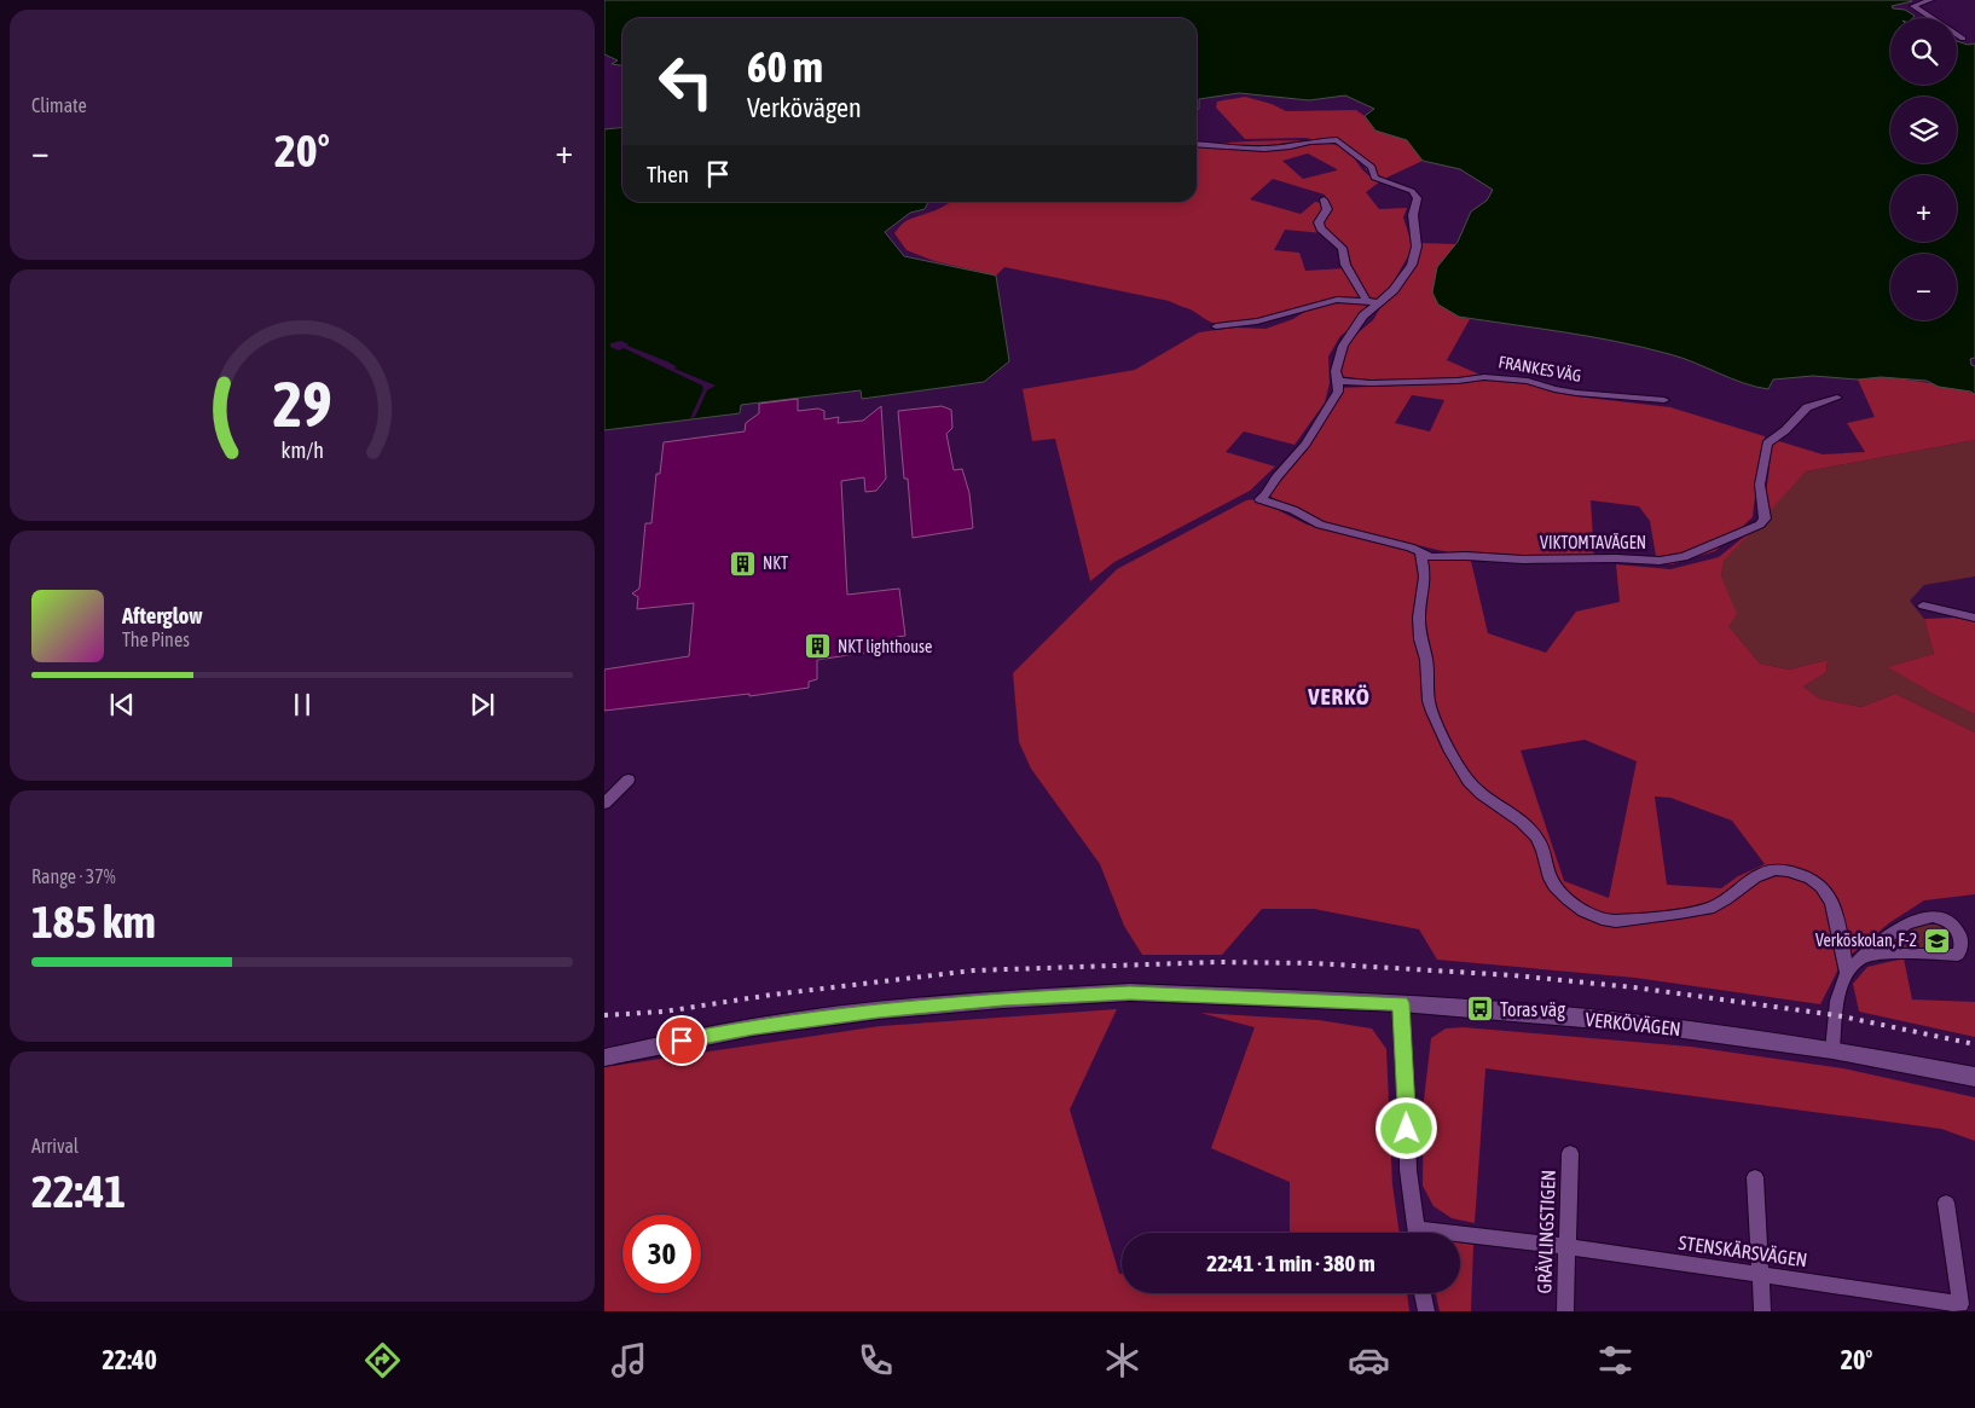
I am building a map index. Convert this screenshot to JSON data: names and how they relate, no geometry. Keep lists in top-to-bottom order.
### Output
{
  "streets": {
    "main road": ["VERKÖVÄGEN"],
    "street": [
      "FRANKES VÄG",
      "VIKTOMTAVÄGEN",
      "GRÄVLINGSTIGEN",
      "STENSKÄRSVÄGEN"
    ]
  },
  "crossings": [
    ["FRANKES VÄG", "VIKTOMTAVÄGEN"],
    ["GRÄVLINGSTIGEN", "STENSKÄRSVÄGEN"]
  ],
  "districts": ["VERKÖ"],
  "places": {
    "building": ["NKT", "NKT lighthouse"],
    "school or university": ["Verköskolan, F-2"],
    "bus stop": ["Toras väg"]
  },
  "page": {
    "tile": [
      "Climate",
      ["Range · 37%", "185 km"],
      ["Arrival", "22:41"]
    ],
    "map_buttons": ["+", "−"],
    "turn": ["60 m", "Verkövägen"],
    "heat": ["−", "20°", "+"],
    "then": "Then",
    "song": ["Afterglow", "The Pines"],
    "limit": "30",
    "trip": "22:41 · 1 min · 380 m",
    "tabs": ["22:40", "20°"],
    "gauge": ["29", "km/h"]
  }
}
